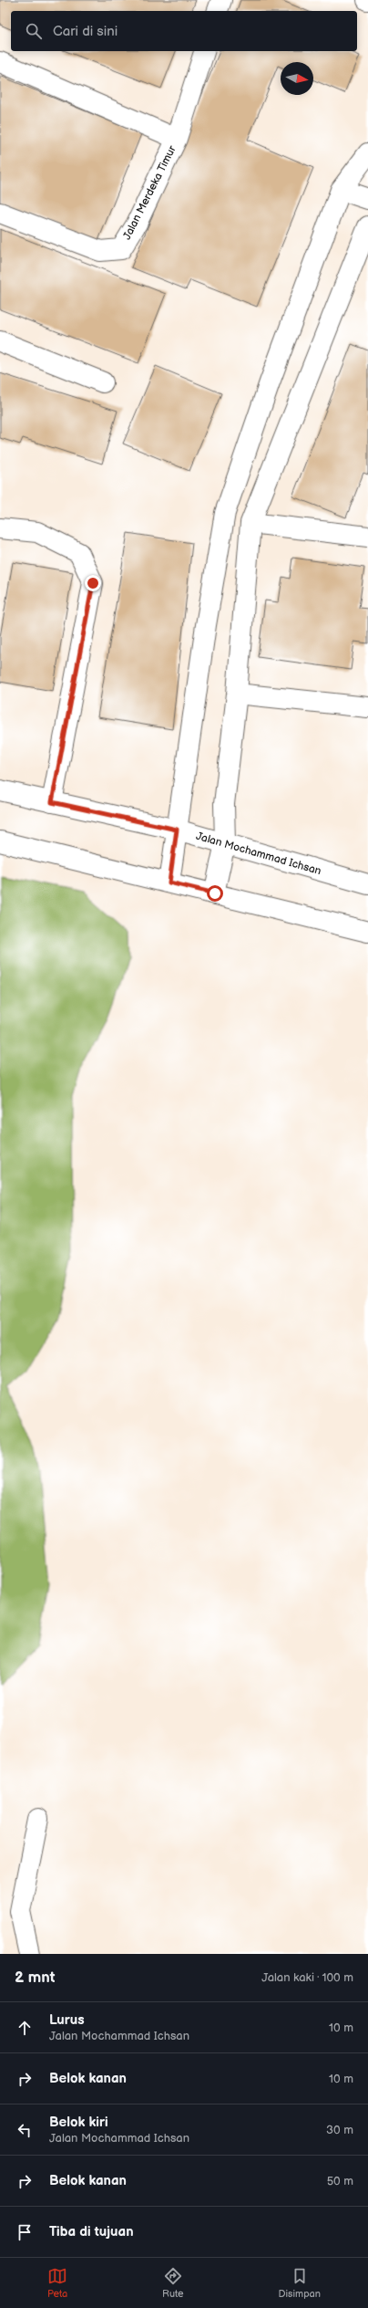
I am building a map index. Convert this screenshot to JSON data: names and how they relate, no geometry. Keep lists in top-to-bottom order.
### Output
{
  "streets": {
    "street": ["Jalan Merdeka Timur", "Jalan Mochammad Ichsan"]
  },
  "north": "right",
  "page": {
    "search": "Cari di sini",
    "heading": ["2 mnt", "Jalan kaki · 100 m"],
    "list": [
      ["Lurus", "Jalan Mochammad Ichsan", "10 m"],
      ["Belok kanan", "10 m"],
      ["Belok kiri", "Jalan Mochammad Ichsan", "30 m"],
      ["Belok kanan", "50 m"],
      "Tiba di tujuan"
    ],
    "nav": ["Peta", "Rute", "Disimpan"]
  }
}
